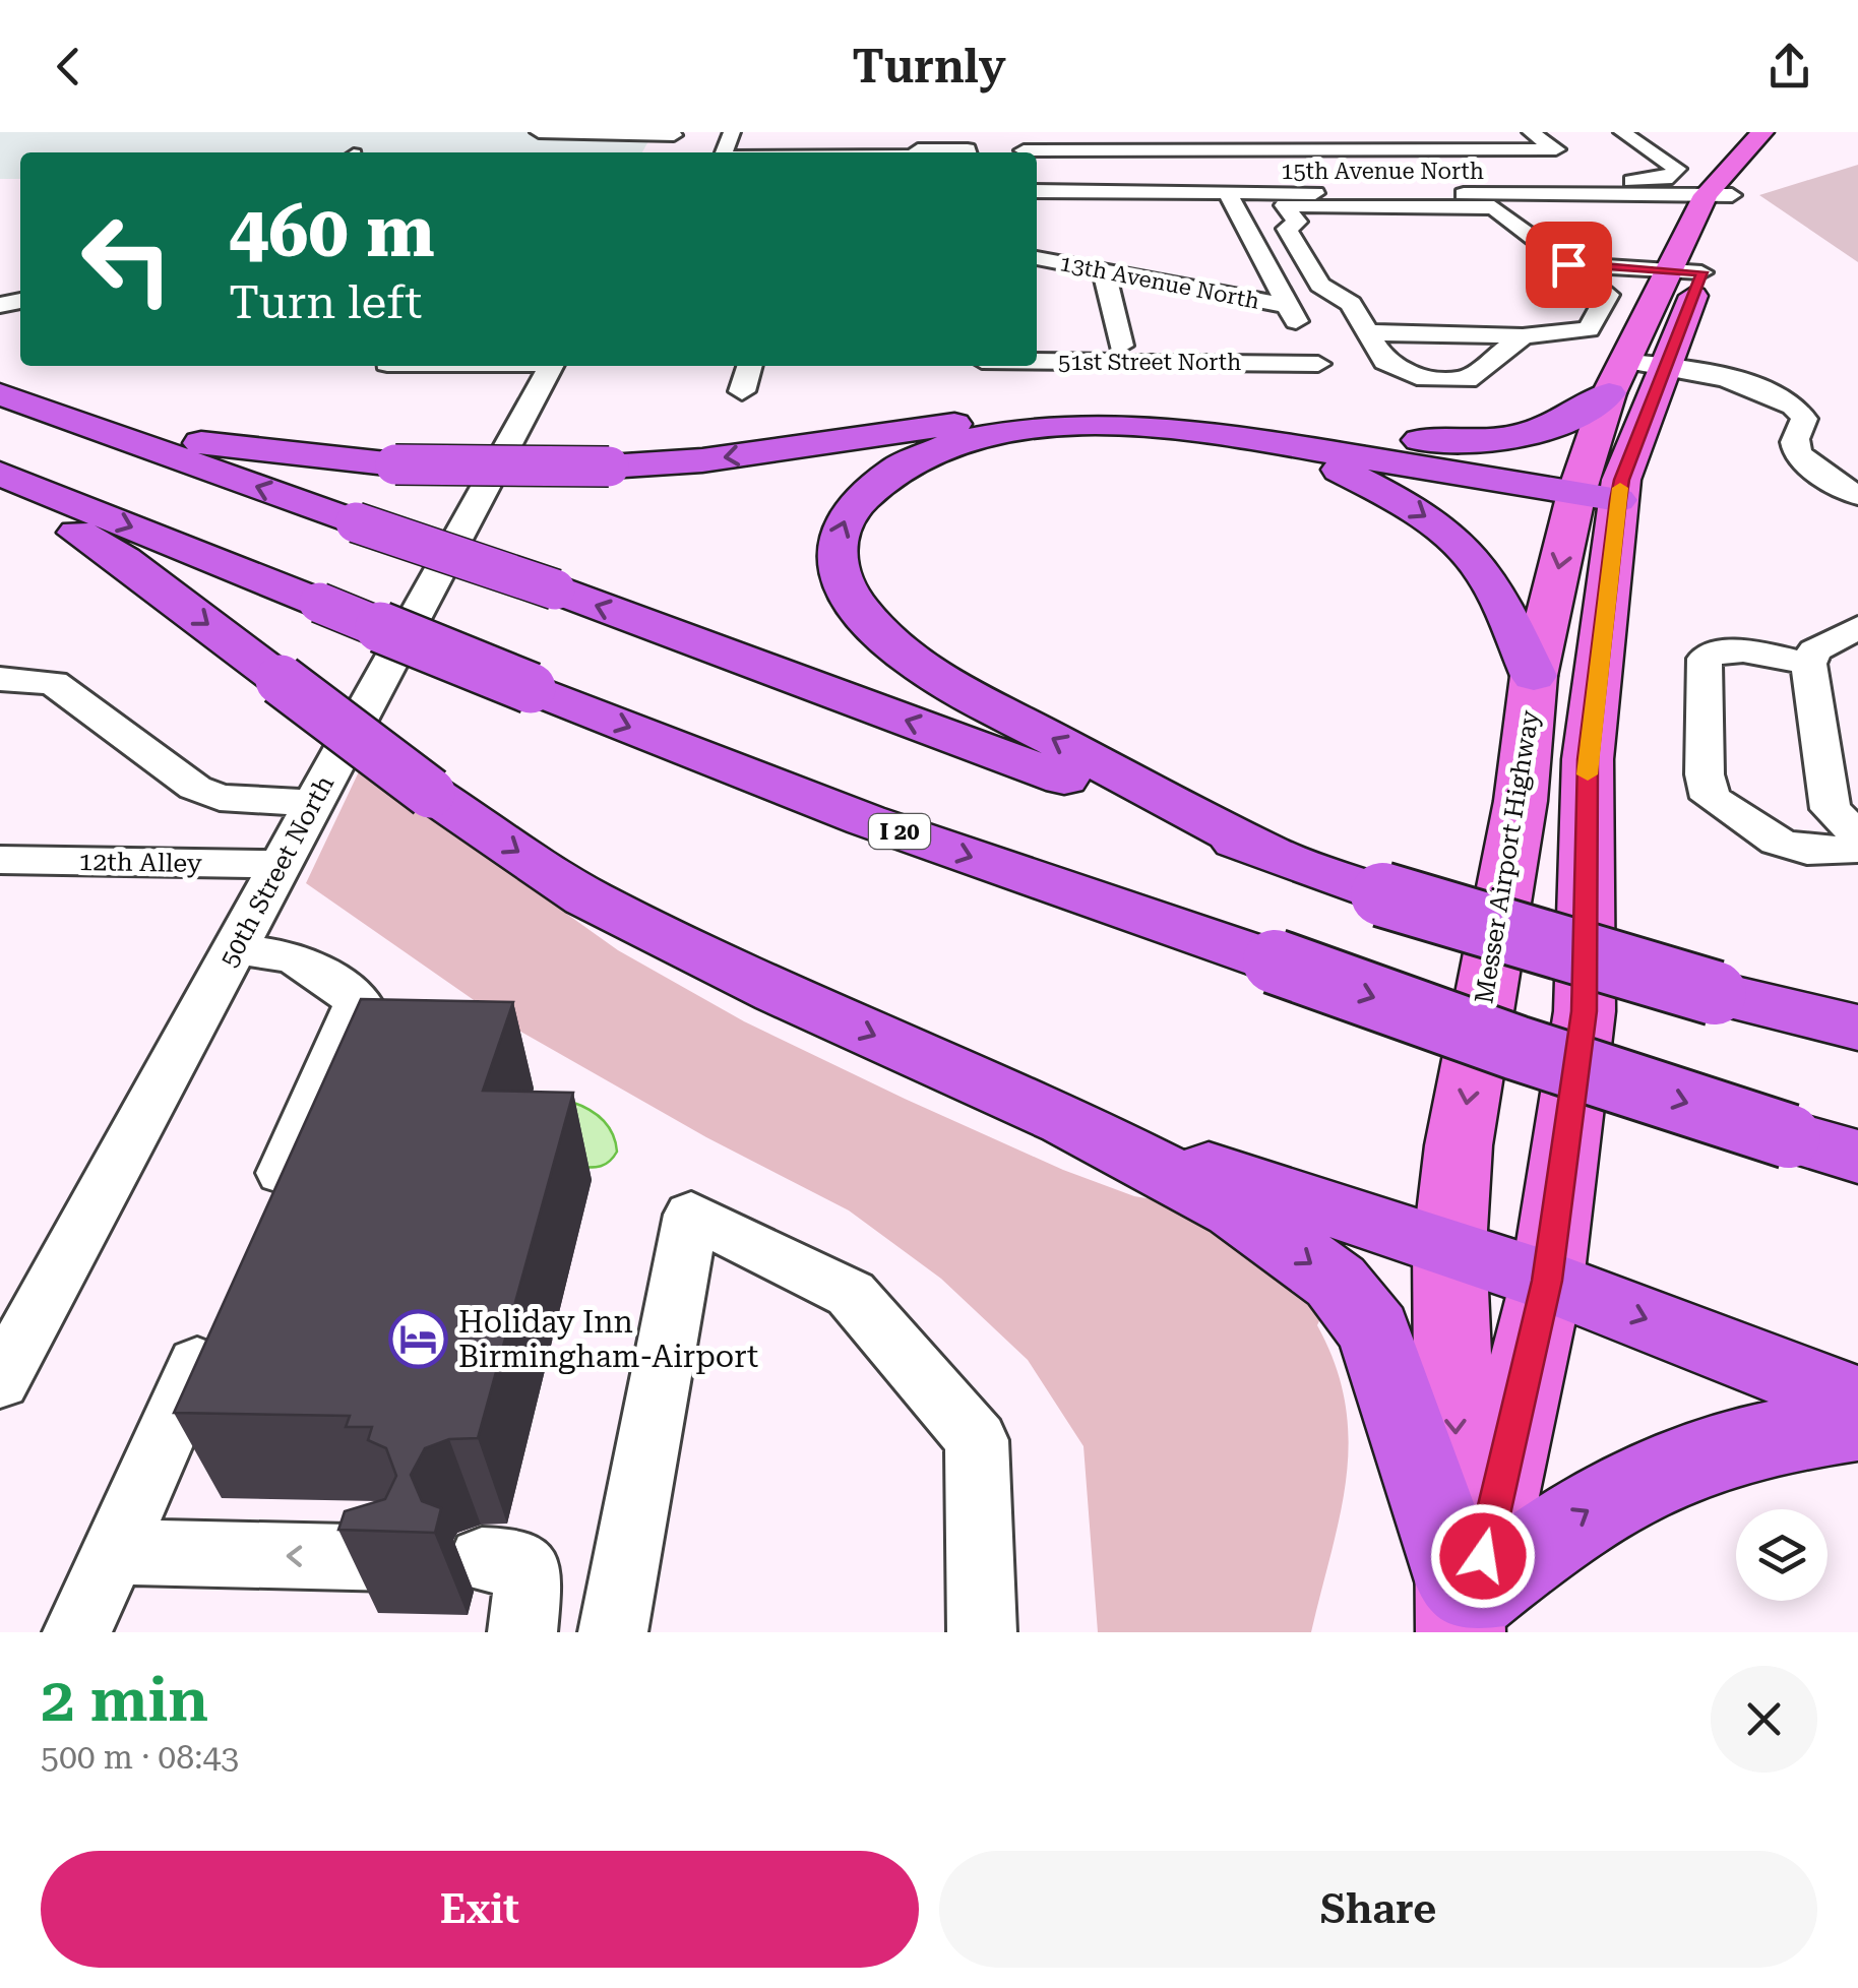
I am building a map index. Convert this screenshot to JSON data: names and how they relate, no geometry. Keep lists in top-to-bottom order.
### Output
{
  "streets": {
    "highway": ["I 20"],
    "main road": ["Messer Airport Highway"],
    "street": [
      "15th Avenue North",
      "13th Avenue North",
      "51st Street North",
      "12th Alley",
      "50th Street North"
    ]
  },
  "crossings": [
    ["15th Avenue North", "Messer Airport Highway"],
    ["13th Avenue North", "51st Street North"],
    ["12th Alley", "50th Street North"]
  ],
  "places": {
    "hotel": ["Holiday Inn Birmingham-Airport"]
  },
  "page": {
    "header": "Turnly",
    "turn": ["460 m", "Turn left"],
    "heading": ["2 min", "500 m · 08:43"],
    "buttons": ["Exit", "Share"]
  }
}
